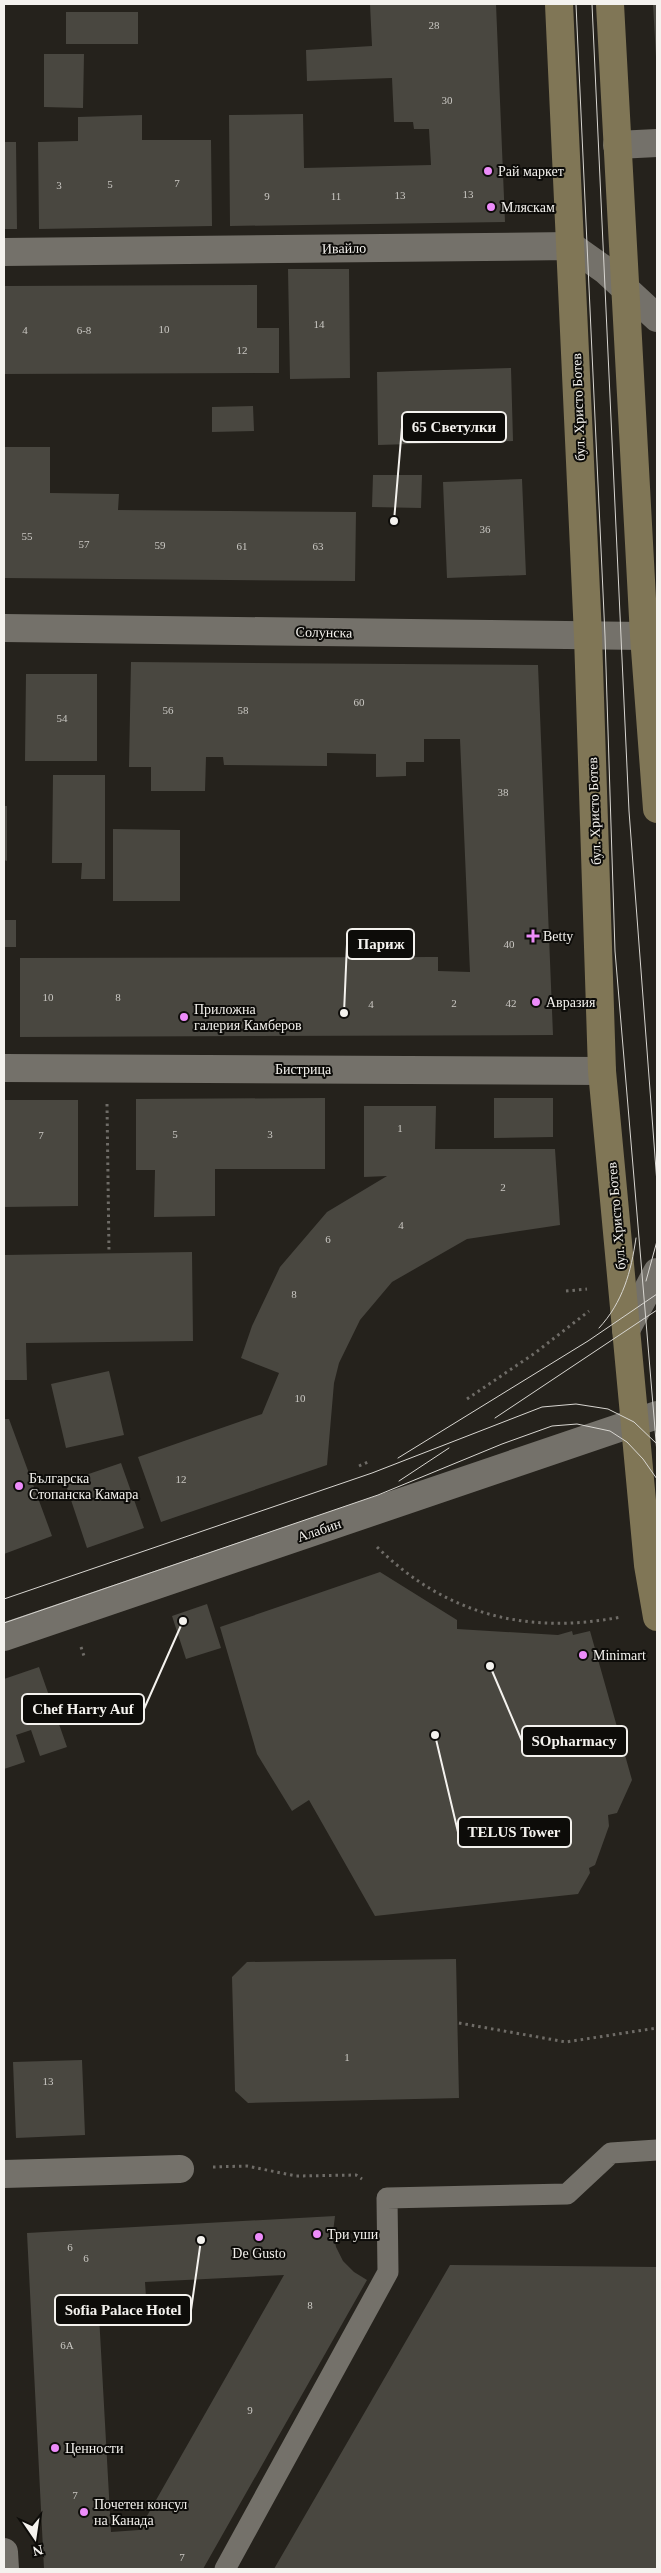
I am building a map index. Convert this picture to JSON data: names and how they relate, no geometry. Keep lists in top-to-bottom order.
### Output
{
  "streets": {
    "main road": ["бул. Христо Ботев"],
    "street": [
      "Ивайло",
      "Солунска",
      "Бистрица",
      "Алабин"
    ]
  },
  "crossings": [
    ["Ивайло", "бул. Христо Ботев"],
    ["бул. Христо Ботев", "Солунска"],
    ["бул. Христо Ботев", "Бистрица"],
    ["бул. Христо Ботев", "Алабин"]
  ],
  "places": {
    "other": [
      "Рай маркет",
      "Мляскам",
      "65 Светулки",
      "Авразия",
      "Париж",
      "Приложна галерия Камберов",
      "Българска Стопанска Камара",
      "Chef Harry Auf",
      "Minimart",
      "SOpharmacy",
      "TELUS Tower",
      "Три уши",
      "De Gusto",
      "Sofia Palace Hotel",
      "Ценности",
      "Почетен консул на Канада"
    ],
    "health": ["Betty"]
  },
  "house_numbers": [
    "28",
    "30",
    "7",
    "5",
    "3",
    "13",
    "13",
    "9",
    "11",
    "14",
    "10",
    "4",
    "6-8",
    "12",
    "36",
    "55",
    "57",
    "59",
    "61",
    "63",
    "60",
    "56",
    "58",
    "54",
    "38",
    "40",
    "10",
    "8",
    "2",
    "42",
    "4",
    "1",
    "5",
    "3",
    "7",
    "2",
    "4",
    "6",
    "8",
    "10",
    "12",
    "1",
    "13",
    "6",
    "6",
    "8",
    "6А",
    "9",
    "7",
    "7"
  ],
  "north": "bottom"
}
